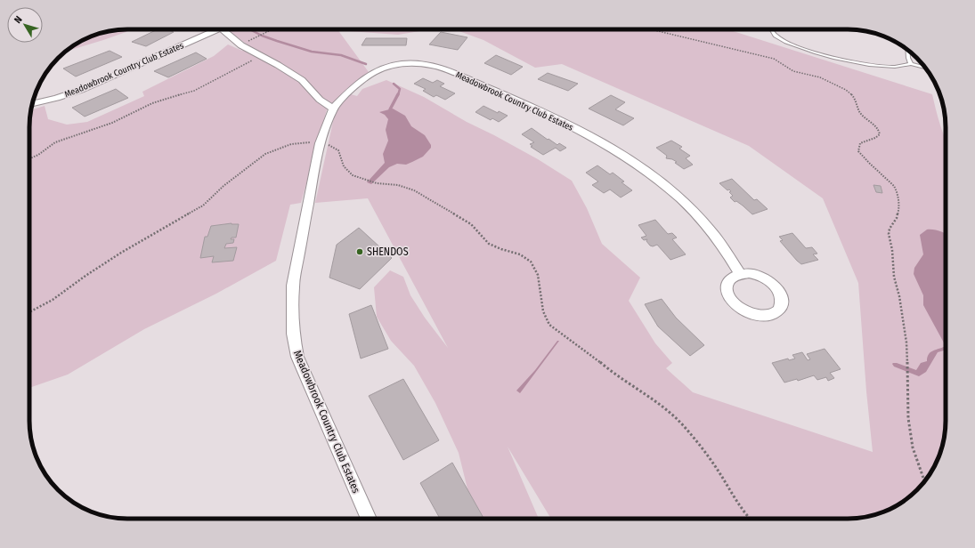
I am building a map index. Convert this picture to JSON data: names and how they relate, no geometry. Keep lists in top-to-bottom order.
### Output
{
  "streets": {
    "street": ["Meadowbrook Country Club Estates"]
  },
  "places": ["SHENDOS"],
  "north": "top left"
}
